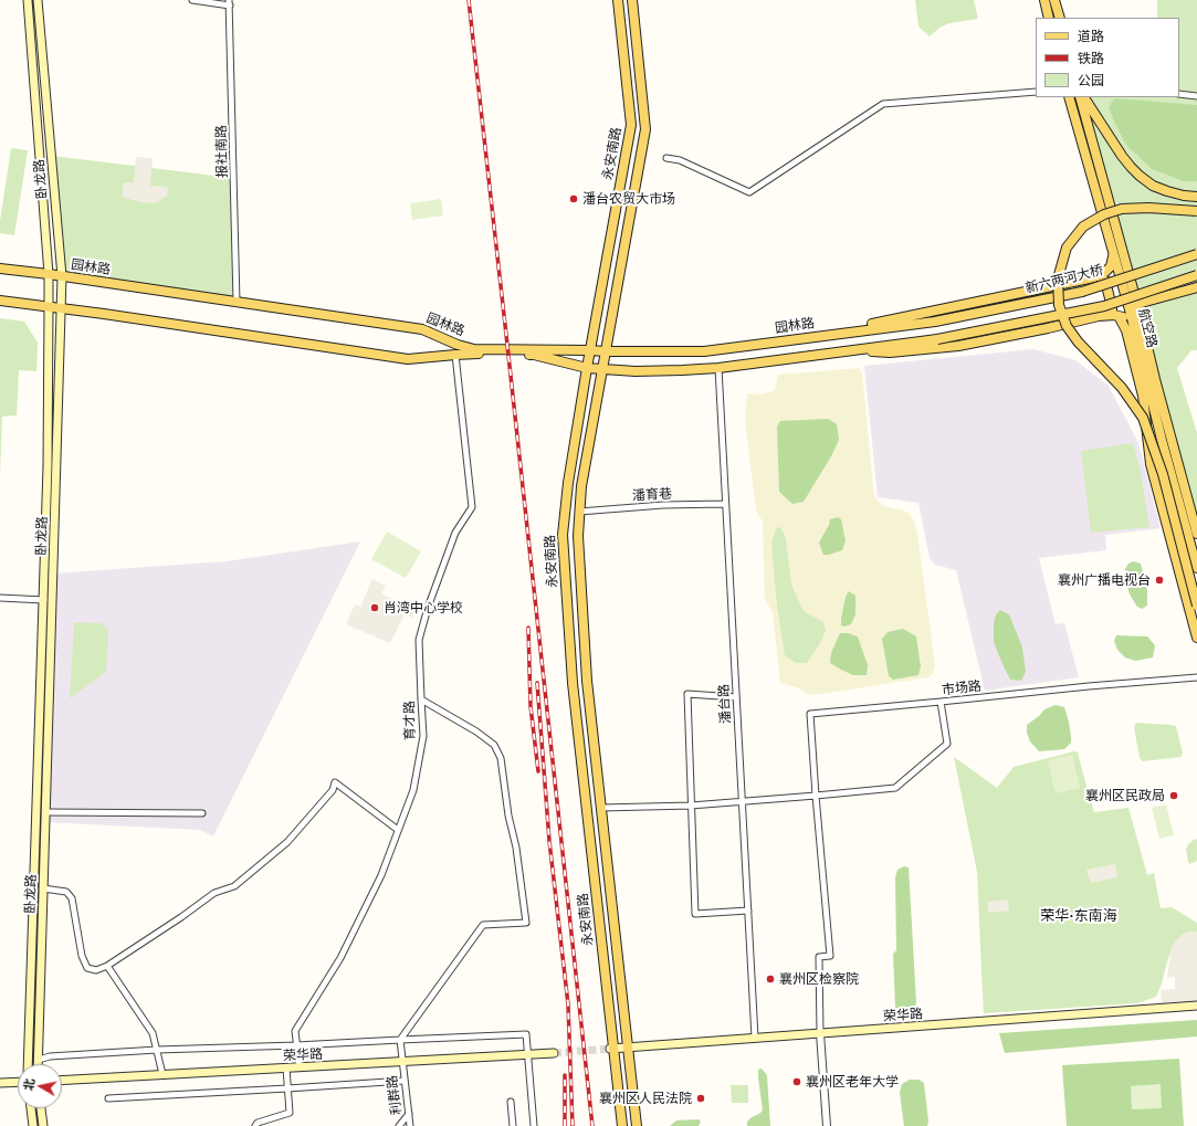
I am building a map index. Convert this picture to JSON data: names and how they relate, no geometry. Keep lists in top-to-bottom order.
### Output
{
  "streets": {
    "main road": [
      "永安南路",
      "卧龙路",
      "园林路",
      "新六两河大桥",
      "航空路",
      "荣华路"
    ],
    "street": [
      "报社南路",
      "潘育巷",
      "市场路",
      "潘台路",
      "育才路",
      "利群路"
    ]
  },
  "crossings": [
    ["报社南路", "园林路"],
    ["永安南路", "园林路"],
    ["永安南路", "潘育巷"],
    ["永安南路", "荣华路"],
    ["卧龙路", "园林路"],
    ["园林路", "新六两河大桥"],
    ["园林路", "潘台路"],
    ["园林路", "育才路"],
    ["潘育巷", "潘台路"],
    ["潘台路", "荣华路"],
    ["育才路", "荣华路"],
    ["荣华路", "利群路"]
  ],
  "districts": ["荣华·东南海"],
  "places": [
    "潘台农贸大市场",
    "襄州广播电视台",
    "肖湾中心学校",
    "襄州区民政局",
    "襄州区检察院",
    "襄州区老年大学",
    "襄州区人民法院"
  ],
  "legend": ["道路", "铁路", "公园"],
  "north": "left"
}
